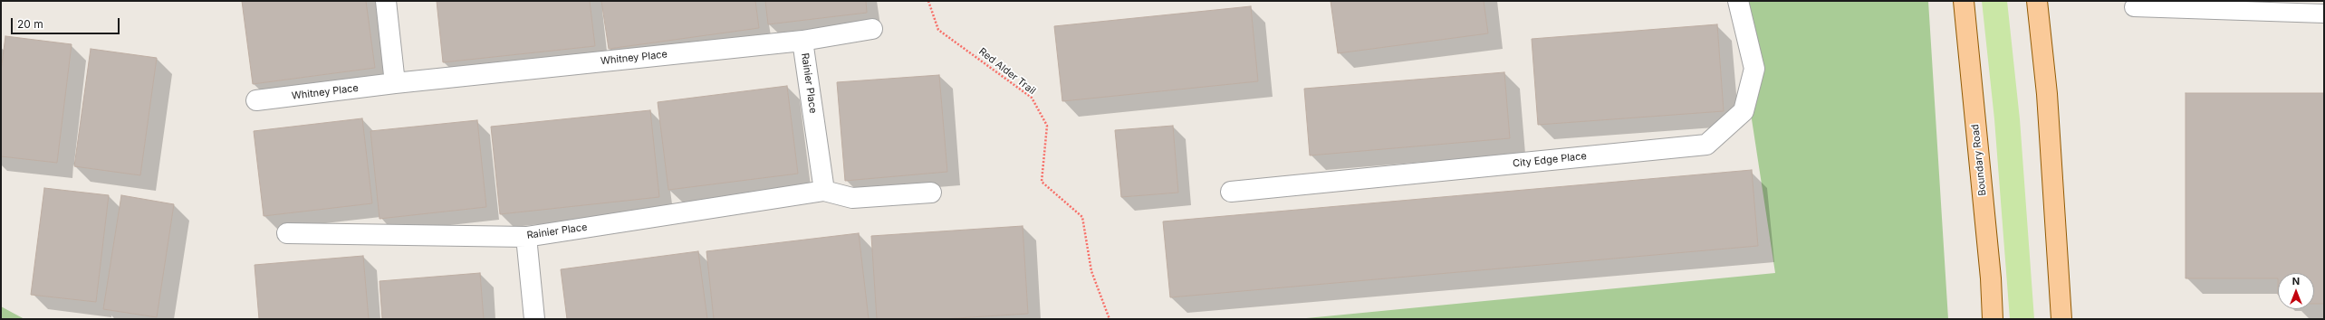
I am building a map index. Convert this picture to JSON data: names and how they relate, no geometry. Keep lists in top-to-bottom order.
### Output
{
  "streets": {
    "main road": ["Boundary Road"],
    "street": ["Whitney Place", "Rainier Place", "City Edge Place"],
    "path": ["Red Alder Trail"]
  },
  "crossings": [
    ["Whitney Place", "Rainier Place"]
  ],
  "scale_bar": "20 m",
  "north": "top"
}
